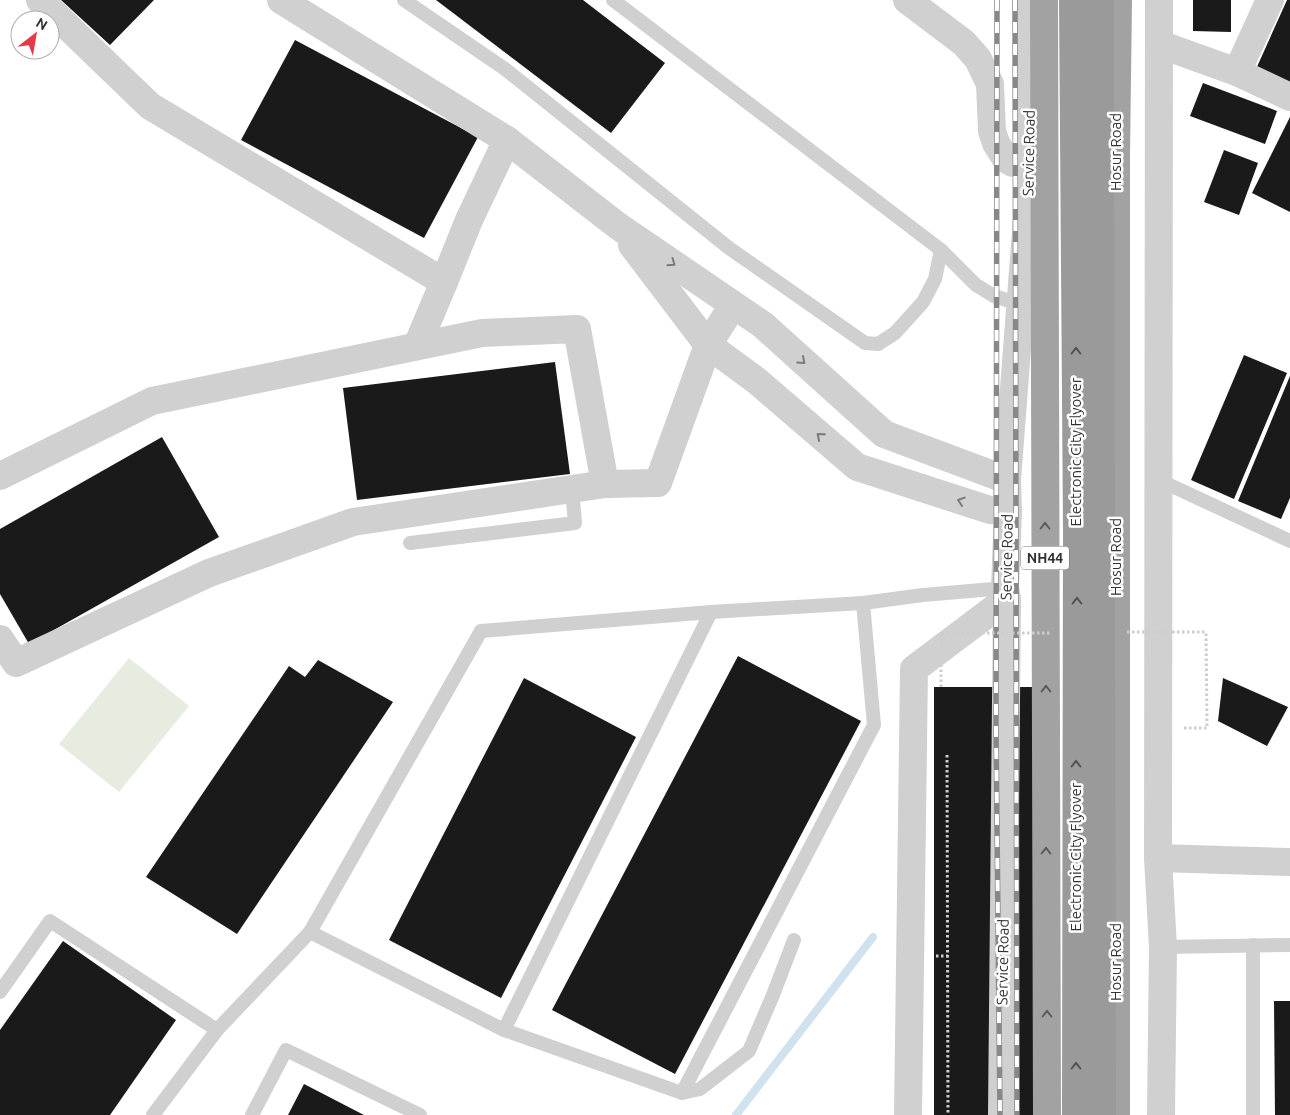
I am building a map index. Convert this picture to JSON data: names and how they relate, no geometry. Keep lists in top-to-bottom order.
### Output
{
  "streets": {
    "highway": ["Hosur Road", "Electronic City Flyover", "NH44"],
    "street": ["Service Road"]
  },
  "north": "top right"
}
